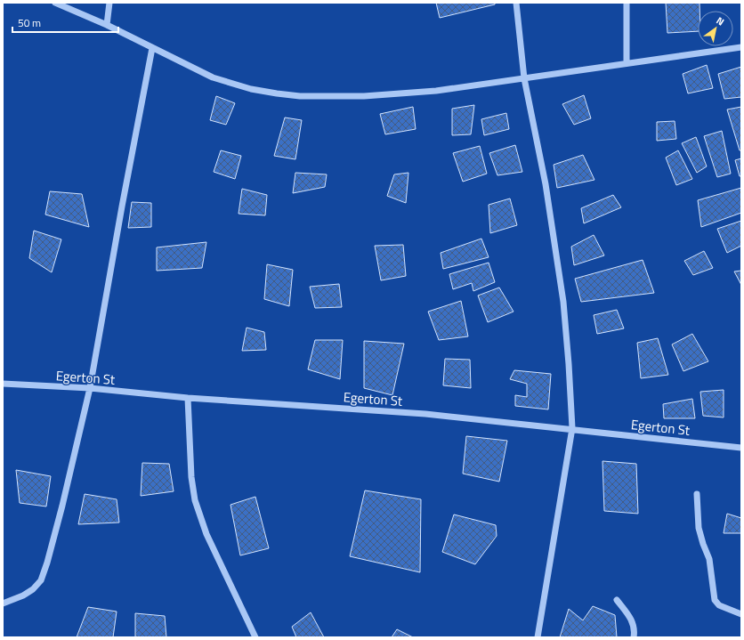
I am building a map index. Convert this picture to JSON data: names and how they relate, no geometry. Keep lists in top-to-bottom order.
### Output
{
  "streets": {
    "street": ["Egerton St"]
  },
  "scale_bar": "50 m",
  "north": "top right"
}
